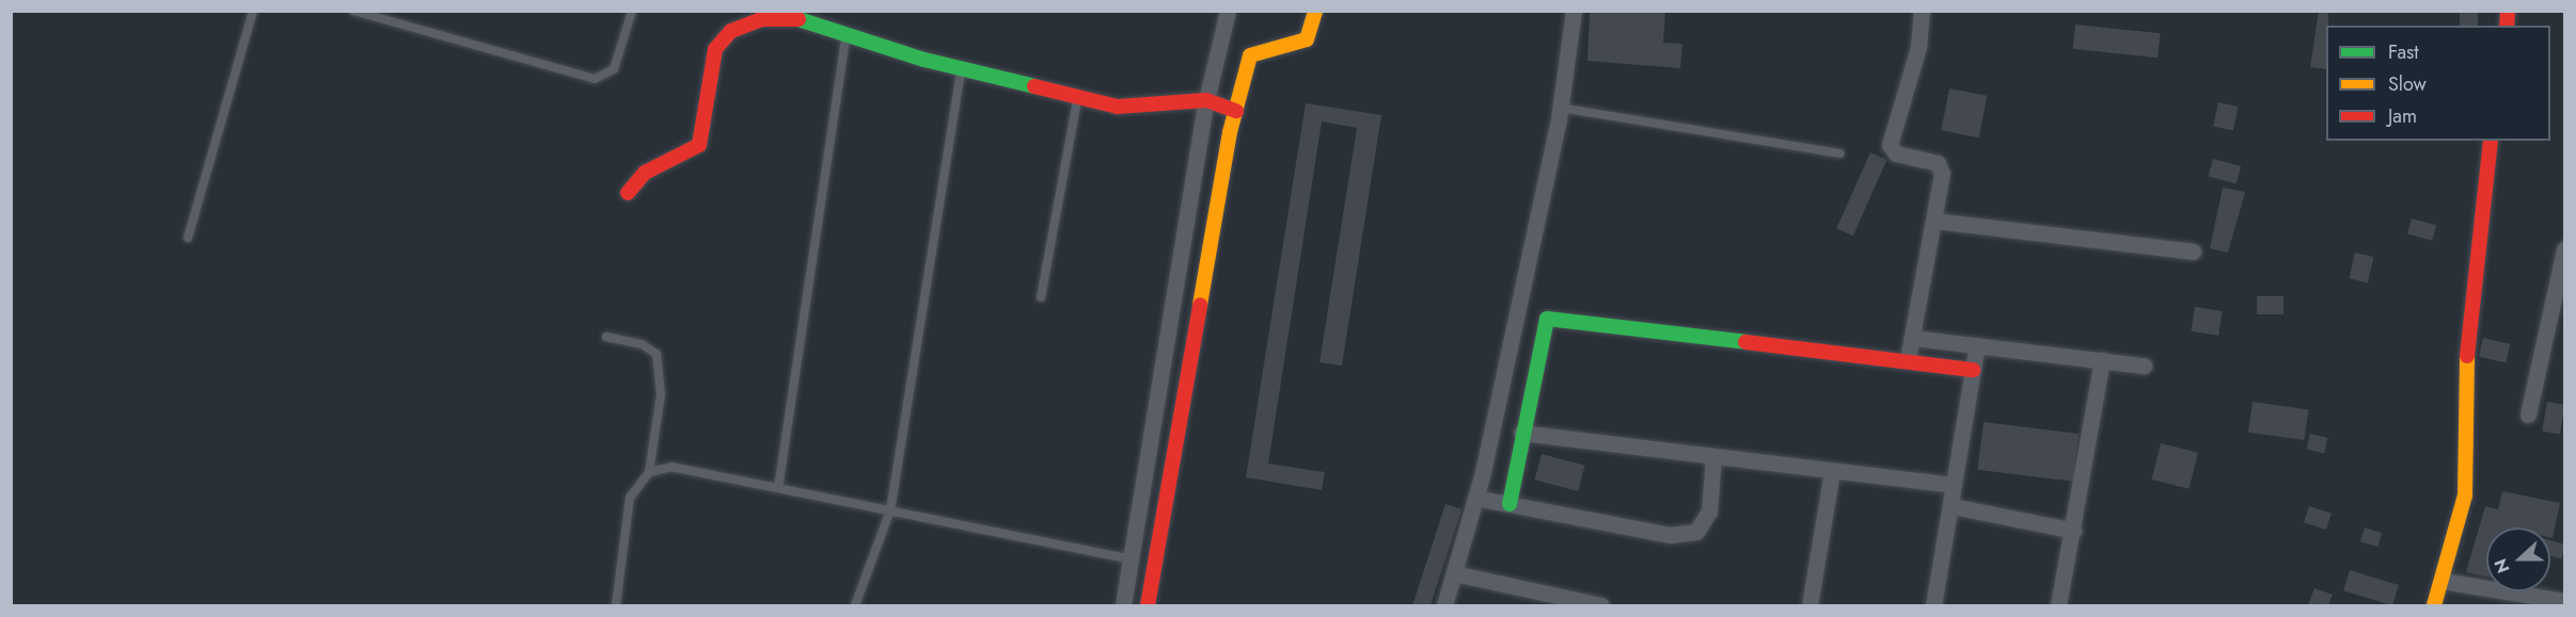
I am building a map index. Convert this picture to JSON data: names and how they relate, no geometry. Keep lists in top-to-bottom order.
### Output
{
  "legend": ["Fast", "Slow", "Jam"],
  "north": "left"
}
